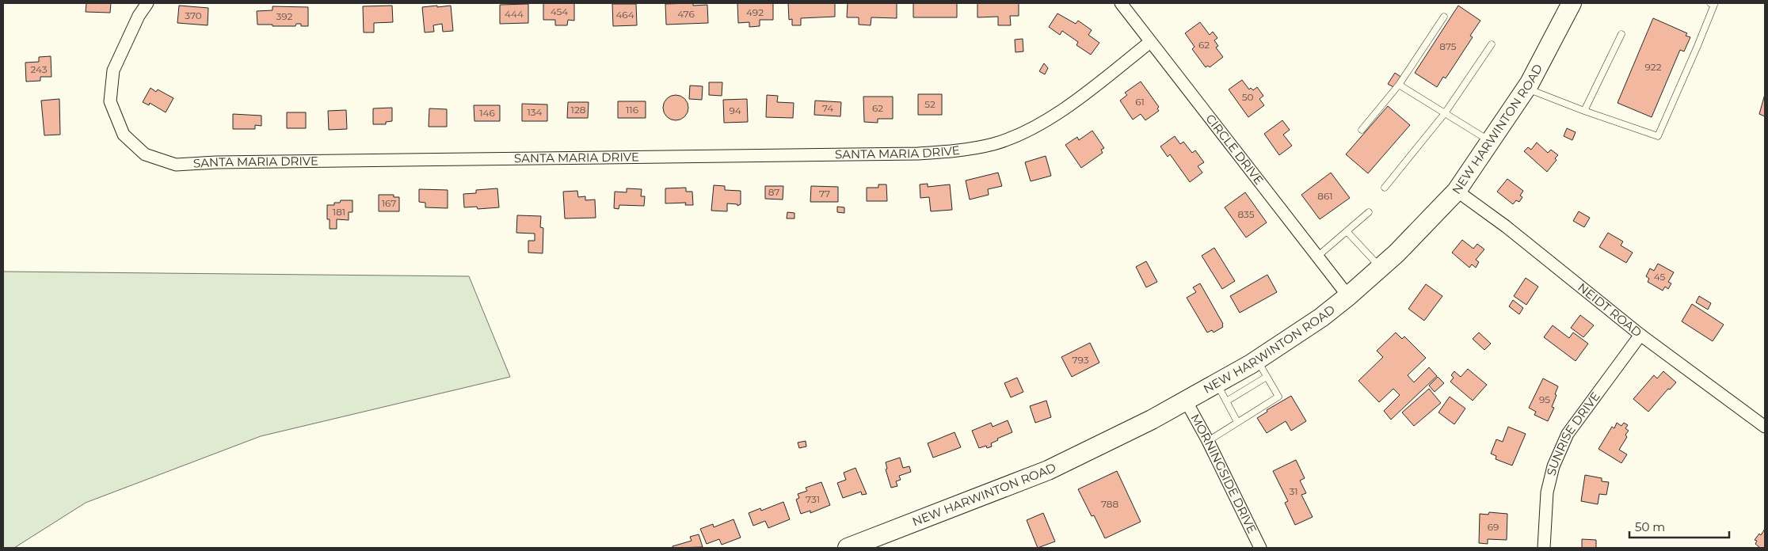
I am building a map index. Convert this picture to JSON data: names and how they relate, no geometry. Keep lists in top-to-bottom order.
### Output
{
  "streets": {
    "main road": ["NEW HARWINTON ROAD"],
    "street": [
      "CIRCLE DRIVE",
      "SANTA MARIA DRIVE",
      "NEIDT ROAD",
      "SUNRISE DRIVE",
      "MORNINGSIDE DRIVE"
    ]
  },
  "crossings": [
    ["NEW HARWINTON ROAD", "CIRCLE DRIVE"],
    ["NEW HARWINTON ROAD", "NEIDT ROAD"],
    ["NEW HARWINTON ROAD", "MORNINGSIDE DRIVE"],
    ["CIRCLE DRIVE", "SANTA MARIA DRIVE"],
    ["NEIDT ROAD", "SUNRISE DRIVE"]
  ],
  "house_numbers": [
    "454",
    "492",
    "444",
    "476",
    "464",
    "370",
    "392",
    "62",
    "875",
    "922",
    "243",
    "50",
    "61",
    "52",
    "74",
    "62",
    "128",
    "116",
    "94",
    "134",
    "146",
    "87",
    "77",
    "861",
    "167",
    "181",
    "835",
    "45",
    "793",
    "95",
    "31",
    "731",
    "788",
    "69"
  ],
  "scale_bar": "50 m"
}
